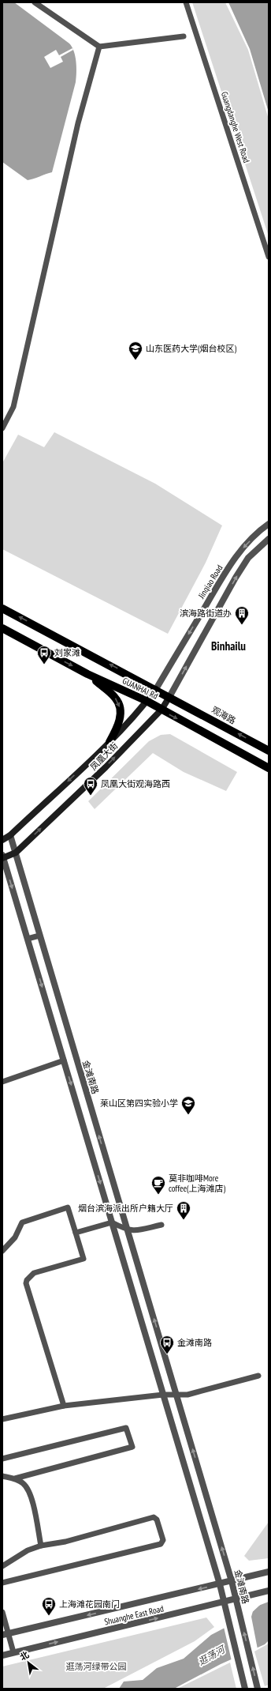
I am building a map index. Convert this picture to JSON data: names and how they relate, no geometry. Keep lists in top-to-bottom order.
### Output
{
  "streets": {
    "main road": ["GUANHAI Rd", "观海路", "凤凰大街"],
    "street": [
      "Guangdanghe West Road",
      "Jinqiao Road",
      "金滩南路",
      "Shuanghe East Road"
    ]
  },
  "crossings": [
    ["Jinqiao Road", "GUANHAI Rd"],
    ["Jinqiao Road", "凤凰大街"],
    ["GUANHAI Rd", "观海路"],
    ["GUANHAI Rd", "凤凰大街"],
    ["观海路", "凤凰大街"],
    ["凤凰大街", "金滩南路"],
    ["金滩南路", "Shuanghe East Road"]
  ],
  "one_way": ["观海路"],
  "districts": ["Binhailu"],
  "water": ["逛荡河"],
  "parks": ["逛荡河绿带公园"],
  "places": {
    "school or university": ["山东医药大学(烟台校区)", "莱山区第四实验小学"],
    "building": ["滨海路街道办", "烟台滨海派出所户籍大厅"],
    "bus stop": [
      "刘家滩",
      "凤凰大街观海路西",
      "金滩南路",
      "上海滩花园南门"
    ],
    "cafe": ["莫非咖啡More coffee(上海滩店)"]
  },
  "north": "top left"
}
